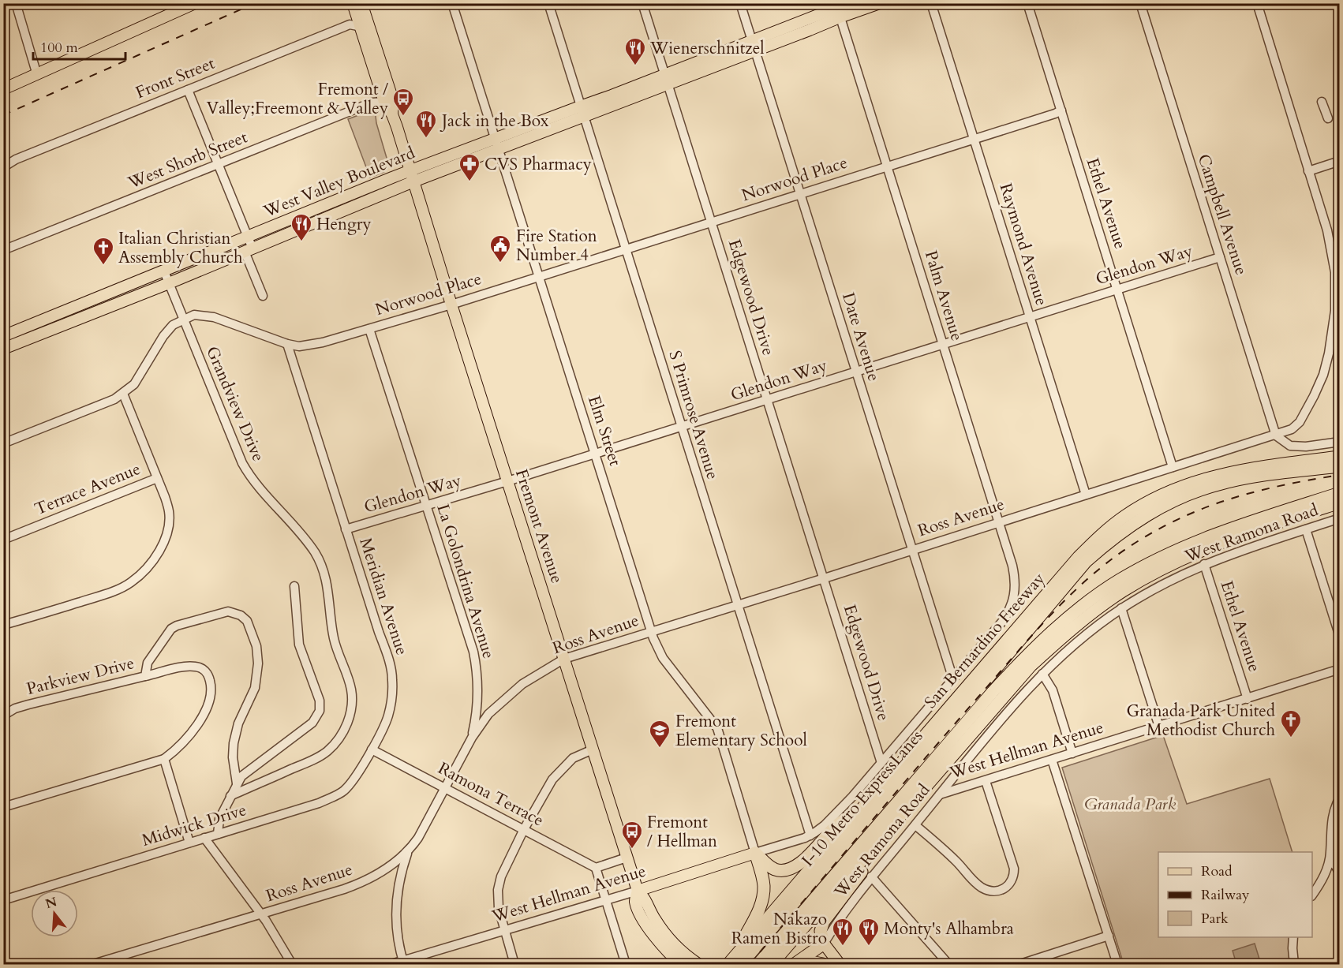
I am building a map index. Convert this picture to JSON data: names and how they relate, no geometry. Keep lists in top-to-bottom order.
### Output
{
  "streets": {
    "highway": ["San Bernardino Freeway", "I-10 Metro ExpressLanes"],
    "main road": ["West Valley Boulevard", "Fremont Avenue", "West Hellman Avenue"],
    "street": [
      "Front Street",
      "West Shorb Street",
      "Norwood Place",
      "Ethel Avenue",
      "Campbell Avenue",
      "Raymond Avenue",
      "Glendon Way",
      "Palm Avenue",
      "Edgewood Drive",
      "Date Avenue",
      "Grandview Drive",
      "S Primrose Avenue",
      "Elm Street",
      "Terrace Avenue",
      "Ross Avenue",
      "West Ramona Road",
      "La Golondrina Avenue",
      "Meridian Avenue",
      "Parkview Drive",
      "Ramona Terrace",
      "Midwick Drive"
    ]
  },
  "crossings": [
    ["Norwood Place", "Ethel Avenue"],
    ["Norwood Place", "Raymond Avenue"],
    ["Norwood Place", "Palm Avenue"],
    ["Norwood Place", "Edgewood Drive"],
    ["Norwood Place", "Date Avenue"],
    ["Norwood Place", "Grandview Drive"],
    ["Norwood Place", "S Primrose Avenue"],
    ["Norwood Place", "Elm Street"],
    ["Norwood Place", "Fremont Avenue"],
    ["Norwood Place", "La Golondrina Avenue"],
    ["Norwood Place", "Meridian Avenue"],
    ["West Valley Boulevard", "Palm Avenue"],
    ["West Valley Boulevard", "Edgewood Drive"],
    ["West Valley Boulevard", "Date Avenue"],
    ["West Valley Boulevard", "Grandview Drive"],
    ["West Valley Boulevard", "S Primrose Avenue"],
    ["West Valley Boulevard", "Elm Street"],
    ["West Valley Boulevard", "Fremont Avenue"],
    ["Ethel Avenue", "Glendon Way"],
    ["Ethel Avenue", "Ross Avenue"],
    ["Ethel Avenue", "West Ramona Road"],
    ["Ethel Avenue", "West Hellman Avenue"],
    ["Campbell Avenue", "Glendon Way"],
    ["Campbell Avenue", "Ross Avenue"],
    ["Raymond Avenue", "Glendon Way"],
    ["Raymond Avenue", "Ross Avenue"],
    ["Glendon Way", "Palm Avenue"],
    ["Glendon Way", "Edgewood Drive"],
    ["Glendon Way", "Date Avenue"],
    ["Glendon Way", "S Primrose Avenue"],
    ["Glendon Way", "Elm Street"],
    ["Glendon Way", "Fremont Avenue"],
    ["Glendon Way", "La Golondrina Avenue"],
    ["Glendon Way", "Meridian Avenue"],
    ["Palm Avenue", "Date Avenue"],
    ["Palm Avenue", "Ross Avenue"],
    ["Edgewood Drive", "Ross Avenue"],
    ["Date Avenue", "Ross Avenue"],
    ["S Primrose Avenue", "Ross Avenue"],
    ["Elm Street", "Ross Avenue"],
    ["Elm Street", "West Hellman Avenue"],
    ["Ross Avenue", "Fremont Avenue"],
    ["Ross Avenue", "La Golondrina Avenue"],
    ["Ross Avenue", "Ramona Terrace"],
    ["Fremont Avenue", "West Hellman Avenue"],
    ["West Ramona Road", "West Hellman Avenue"],
    ["Meridian Avenue", "Ramona Terrace"],
    ["Meridian Avenue", "Midwick Drive"],
    ["Ramona Terrace", "Midwick Drive"]
  ],
  "parks": ["Granada Park"],
  "places": {
    "restaurant": [
      "Wienerschnitzel",
      "Jack in the Box",
      "Hengry",
      "Nakazo Ramen Bistro",
      "Monty's Alhambra"
    ],
    "bus stop": ["Fremont / Valley;Freemont & Valley", "Fremont / Hellman"],
    "pharmacy": ["CVS Pharmacy"],
    "public building": ["Fire Station Number 4"],
    "church": ["Italian Christian Assembly Church", "Granada Park United Methodist Church"],
    "school or university": ["Fremont Elementary School"]
  },
  "legend": ["Road", "Railway", "Park"],
  "scale_bar": "100 m",
  "north": "top"
}
